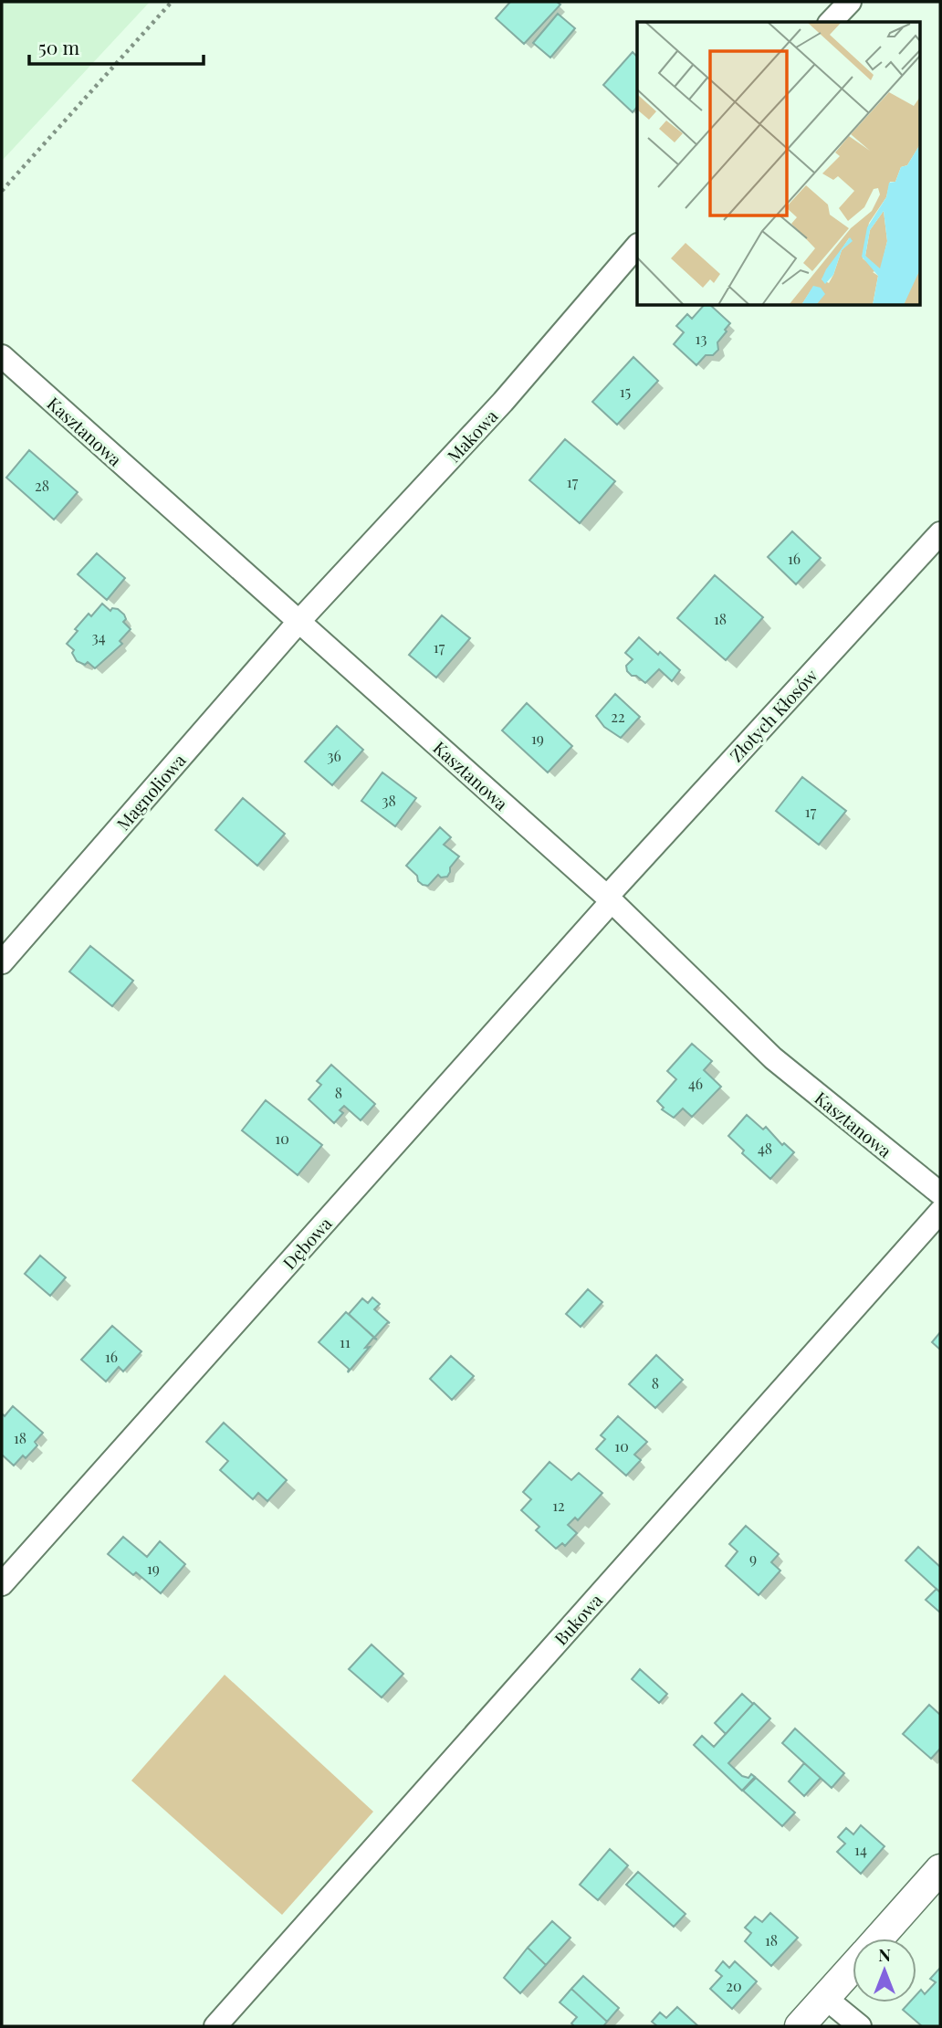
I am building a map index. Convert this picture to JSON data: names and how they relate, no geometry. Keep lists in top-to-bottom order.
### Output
{
  "streets": {
    "street": [
      "Kasztanowa",
      "Makowa",
      "Złotych Kłosów",
      "Magnoliowa",
      "Dębowa",
      "Bukowa"
    ]
  },
  "crossings": [
    ["Kasztanowa", "Makowa"],
    ["Kasztanowa", "Złotych Kłosów"],
    ["Kasztanowa", "Magnoliowa"],
    ["Kasztanowa", "Dębowa"],
    ["Makowa", "Magnoliowa"],
    ["Złotych Kłosów", "Dębowa"]
  ],
  "house_numbers": [
    "13",
    "15",
    "17",
    "28",
    "16",
    "18",
    "34",
    "17",
    "22",
    "19",
    "36",
    "38",
    "17",
    "46",
    "8",
    "10",
    "48",
    "11",
    "16",
    "8",
    "18",
    "10",
    "12",
    "9",
    "19",
    "14",
    "18",
    "20"
  ],
  "scale_bar": "50 m",
  "north": "top"
}
